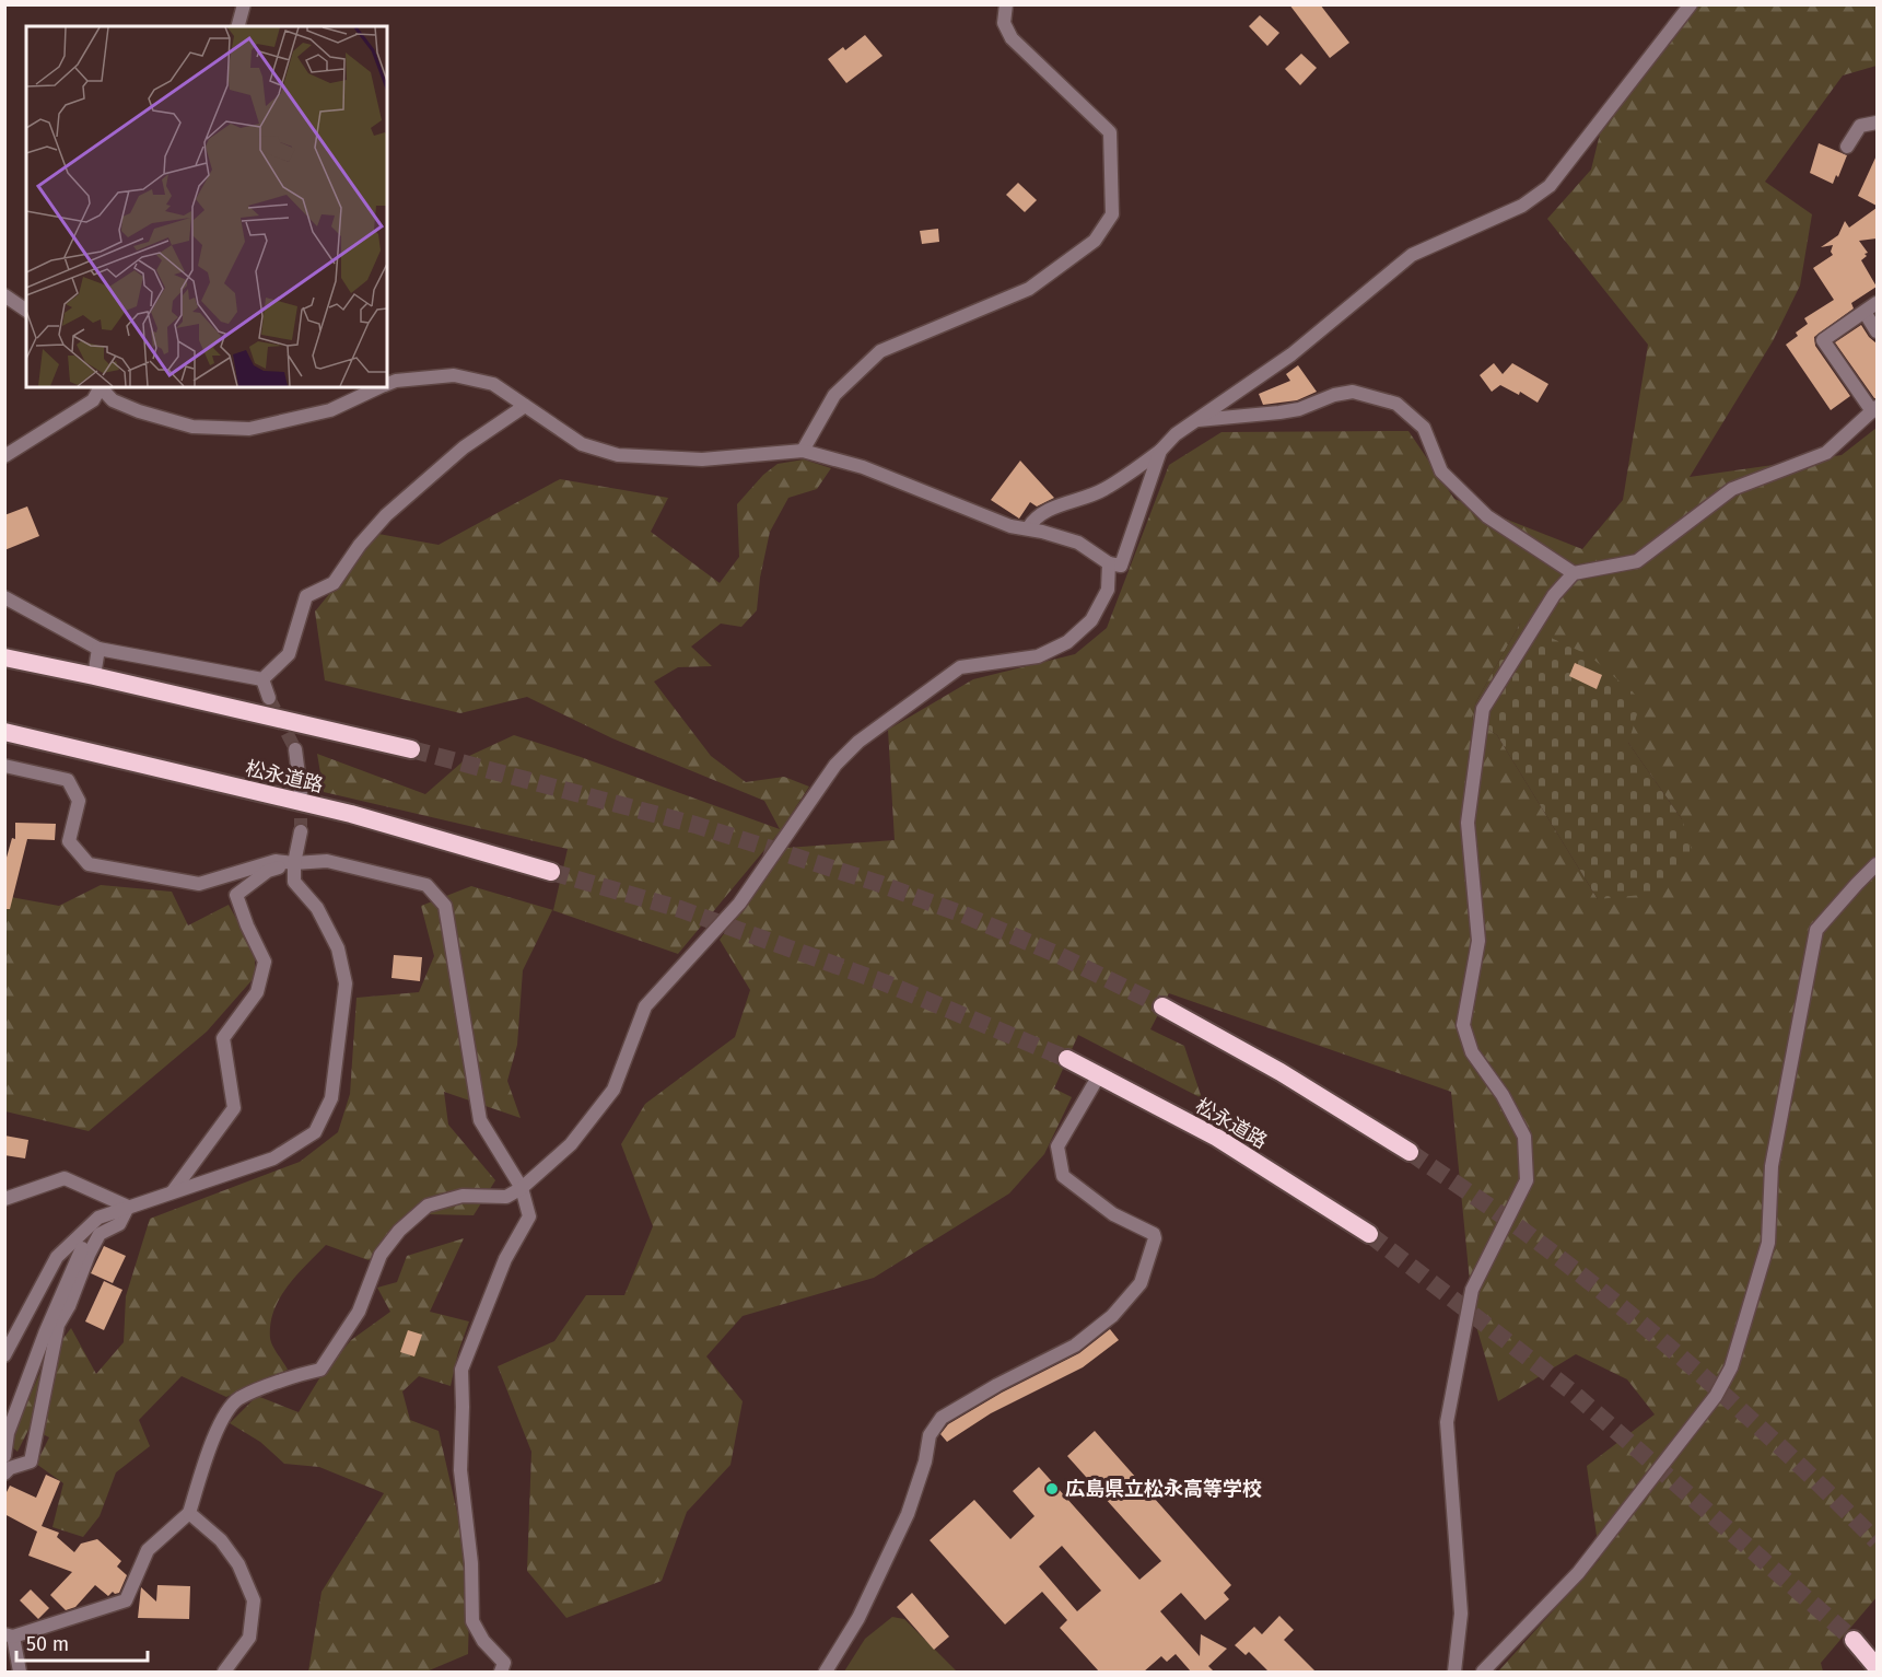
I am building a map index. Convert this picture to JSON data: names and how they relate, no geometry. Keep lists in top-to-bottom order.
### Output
{
  "streets": {
    "highway": ["松永道路"]
  },
  "places": ["広島県立松永高等学校"],
  "scale_bar": "50 m"
}
